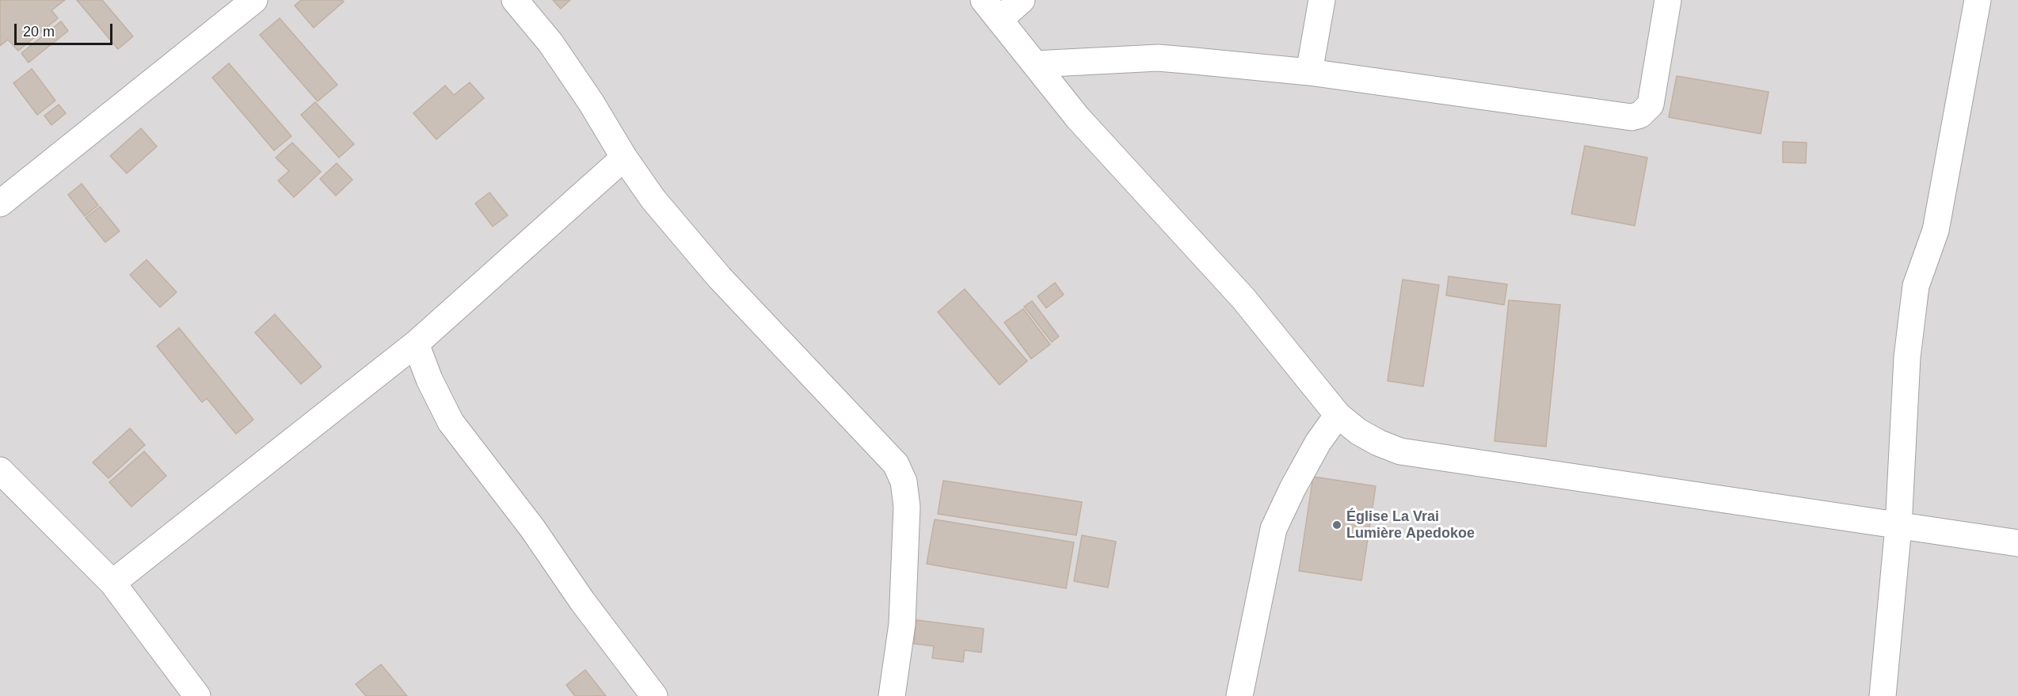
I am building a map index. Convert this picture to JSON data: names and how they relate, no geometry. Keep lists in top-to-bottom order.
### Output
{
  "places": ["Église La Vrai Lumière Apedokoe"],
  "scale_bar": "20 m"
}
